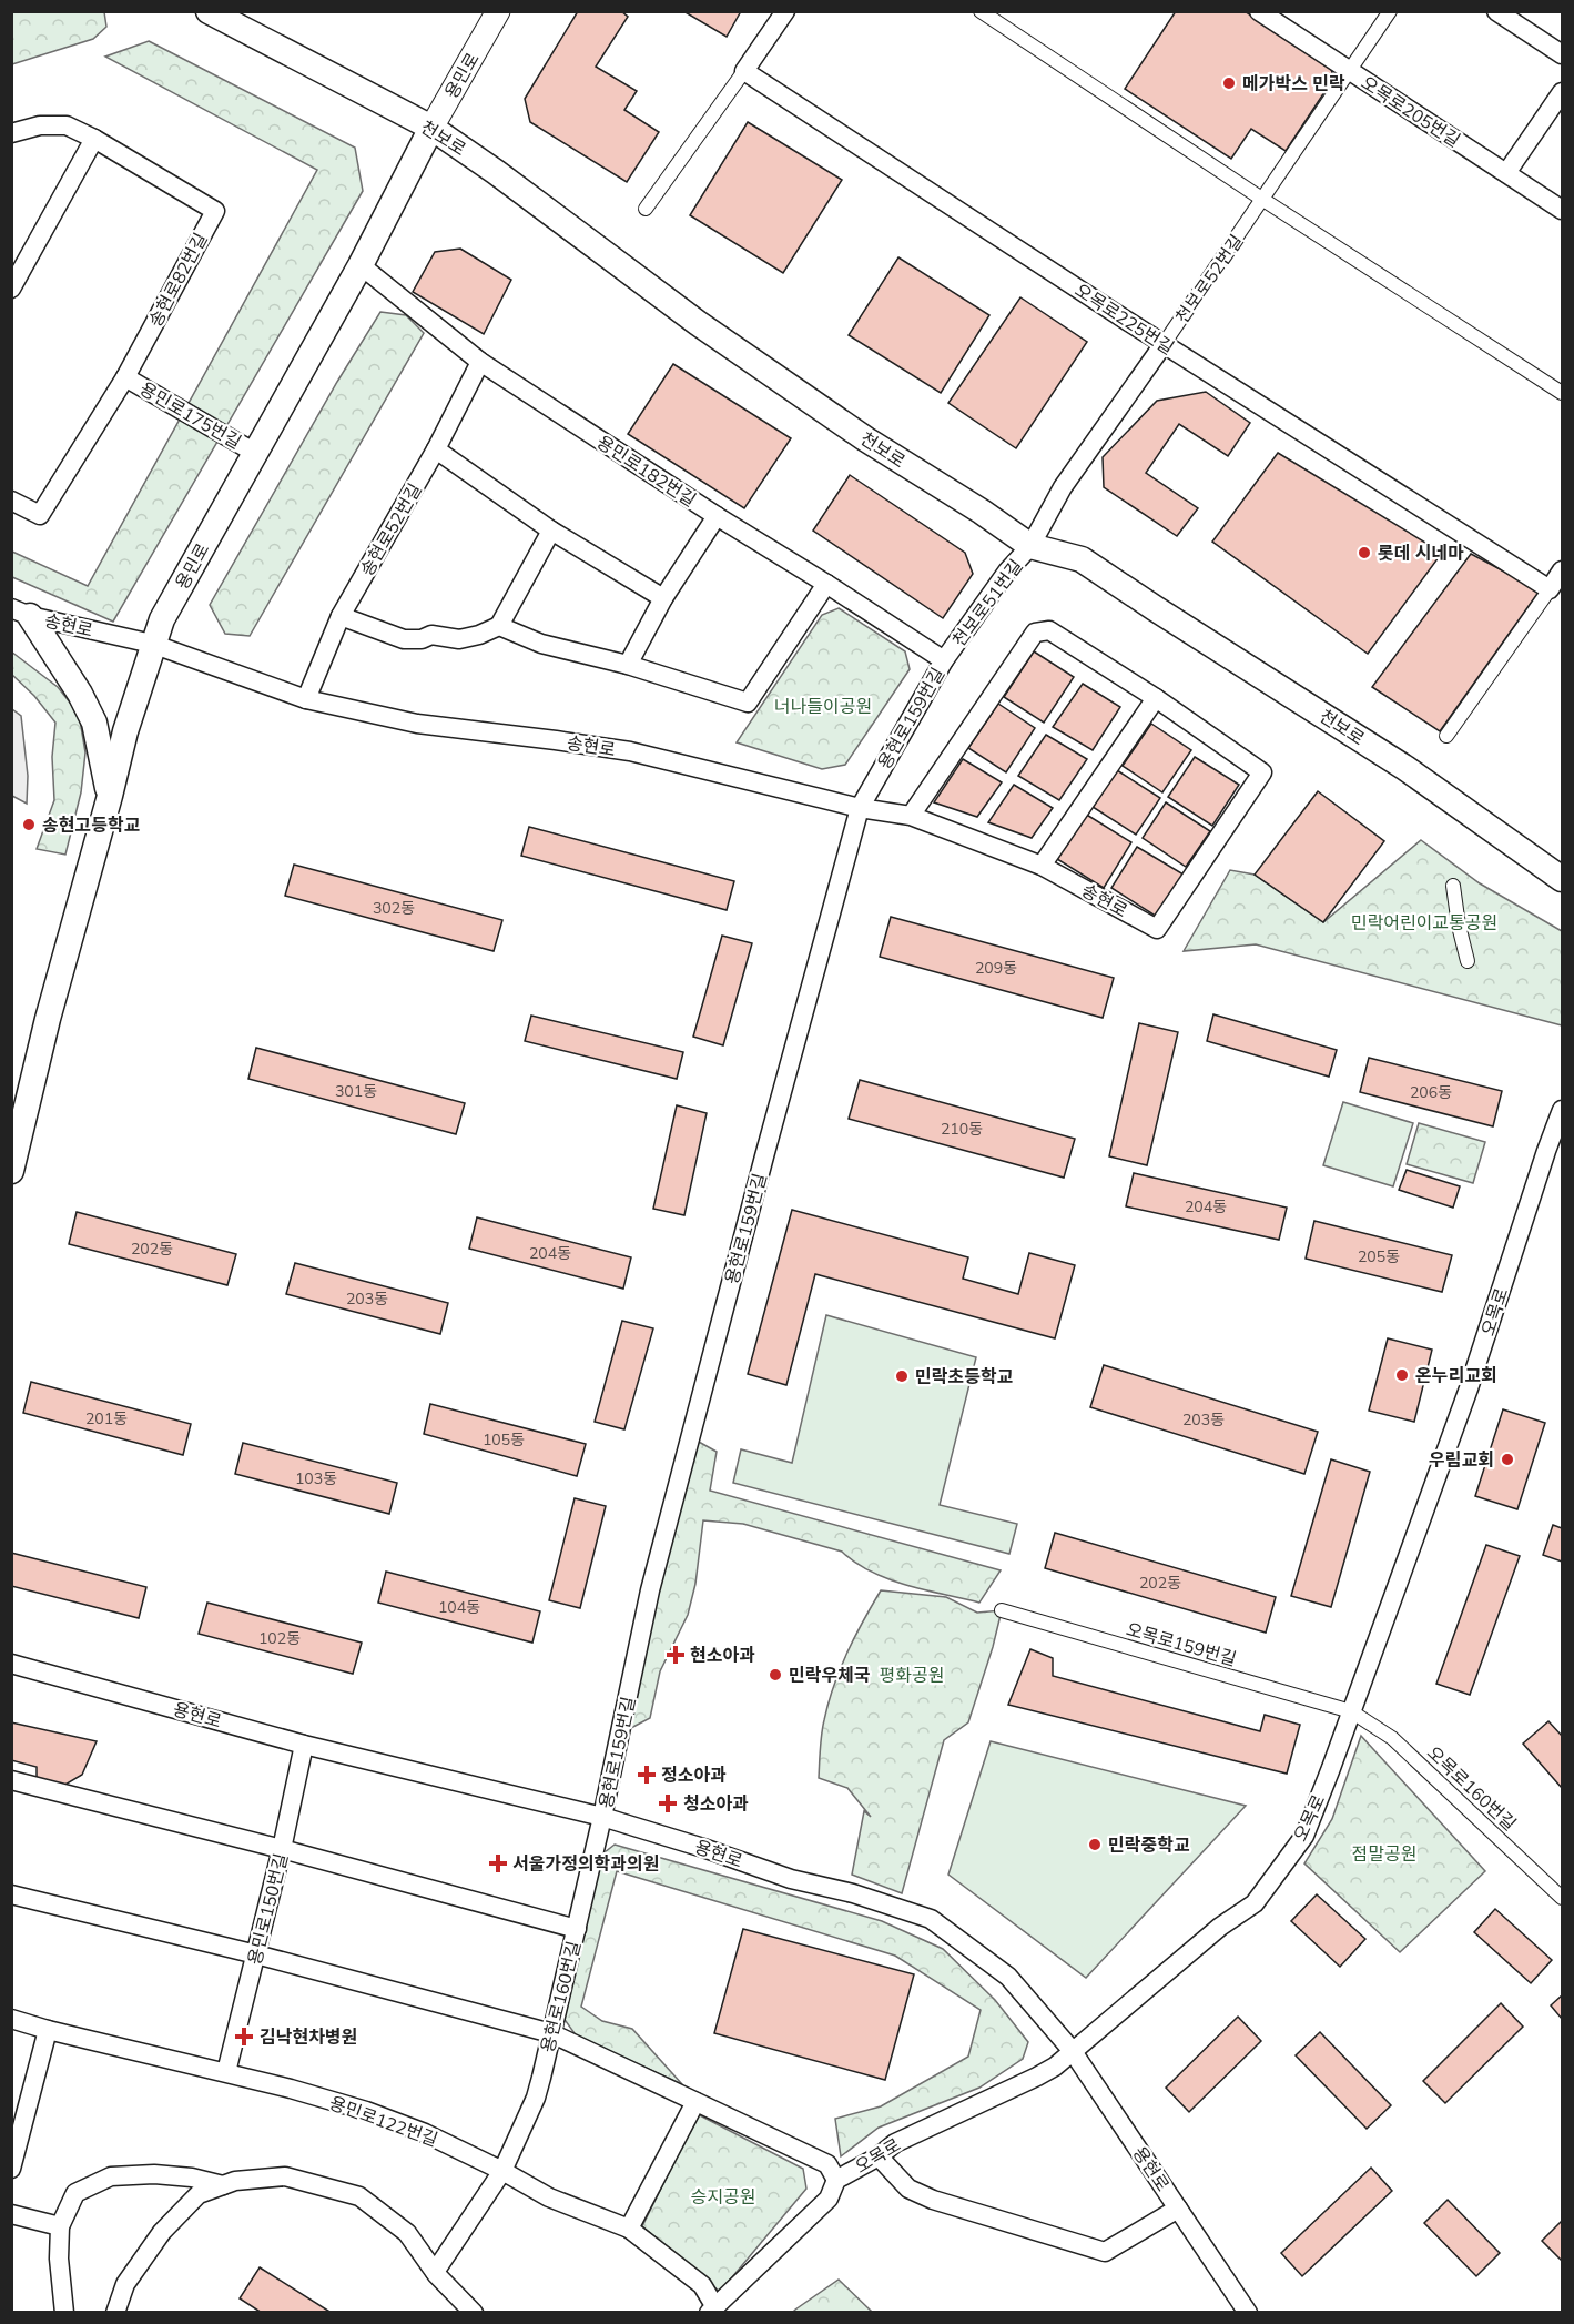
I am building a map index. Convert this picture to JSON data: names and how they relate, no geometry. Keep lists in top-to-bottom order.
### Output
{
  "streets": {
    "main road": ["용민로", "천보로"],
    "street": [
      "오목로205번길",
      "천보로52번길",
      "송현로82번길",
      "오목로225번길",
      "용민로175번길",
      "용민로182번길",
      "송현로52번길",
      "천보로51번길",
      "송현로",
      "용현로159번길",
      "오목로",
      "오목로159번길",
      "용현로",
      "오목로160번길",
      "용민로150번길",
      "용현로160번길",
      "용민로122번길"
    ]
  },
  "crossings": [
    ["용민로", "천보로"],
    ["용민로", "용민로175번길"],
    ["용민로", "용민로182번길"],
    ["용민로", "송현로"],
    ["오목로205번길", "천보로52번길"],
    ["천보로", "천보로52번길"],
    ["천보로", "천보로51번길"],
    ["천보로52번길", "오목로225번길"],
    ["천보로52번길", "천보로51번길"],
    ["송현로82번길", "용민로175번길"],
    ["용민로182번길", "송현로52번길"],
    ["용민로182번길", "천보로51번길"],
    ["용민로182번길", "용현로159번길"],
    ["송현로52번길", "송현로"],
    ["천보로51번길", "용현로159번길"],
    ["송현로", "용현로159번길"],
    ["용현로159번길", "용현로"],
    ["용현로159번길", "용현로160번길"],
    ["오목로", "오목로159번길"],
    ["오목로", "용현로"],
    ["오목로", "오목로160번길"],
    ["오목로", "용민로122번길"],
    ["오목로159번길", "오목로160번길"],
    ["용현로", "용민로150번길"],
    ["용현로", "용현로160번길"],
    ["용민로150번길", "용민로122번길"],
    ["용현로160번길", "용민로122번길"]
  ],
  "parks": [
    "너나들이공원",
    "민락어린이교통공원",
    "평화공원",
    "점말공원",
    "승지공원"
  ],
  "places": {
    "other": [
      "메가박스 민락",
      "롯데 시네마",
      "송현고등학교",
      "온누리교회",
      "민락초등학교",
      "우림교회",
      "민락우체국",
      "민락중학교"
    ],
    "health": [
      "현소아과",
      "정소아과",
      "청소아과",
      "서울가정의학과의원",
      "김낙현차병원"
    ]
  },
  "house_numbers": [
    "302동",
    "209동",
    "301동",
    "206동",
    "210동",
    "204동",
    "202동",
    "204동",
    "205동",
    "203동",
    "201동",
    "203동",
    "105동",
    "103동",
    "202동",
    "104동",
    "102동"
  ]
}
